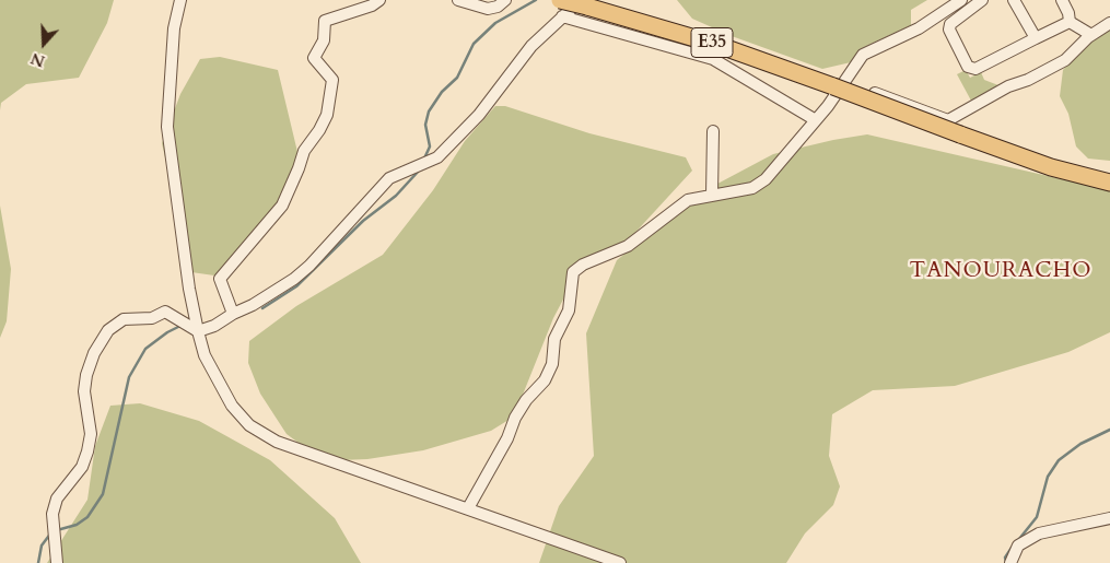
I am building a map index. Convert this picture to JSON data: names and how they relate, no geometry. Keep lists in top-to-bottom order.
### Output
{
  "streets": {
    "highway": ["E35"]
  },
  "districts": ["TANOURACHO"],
  "north": "bottom"
}
